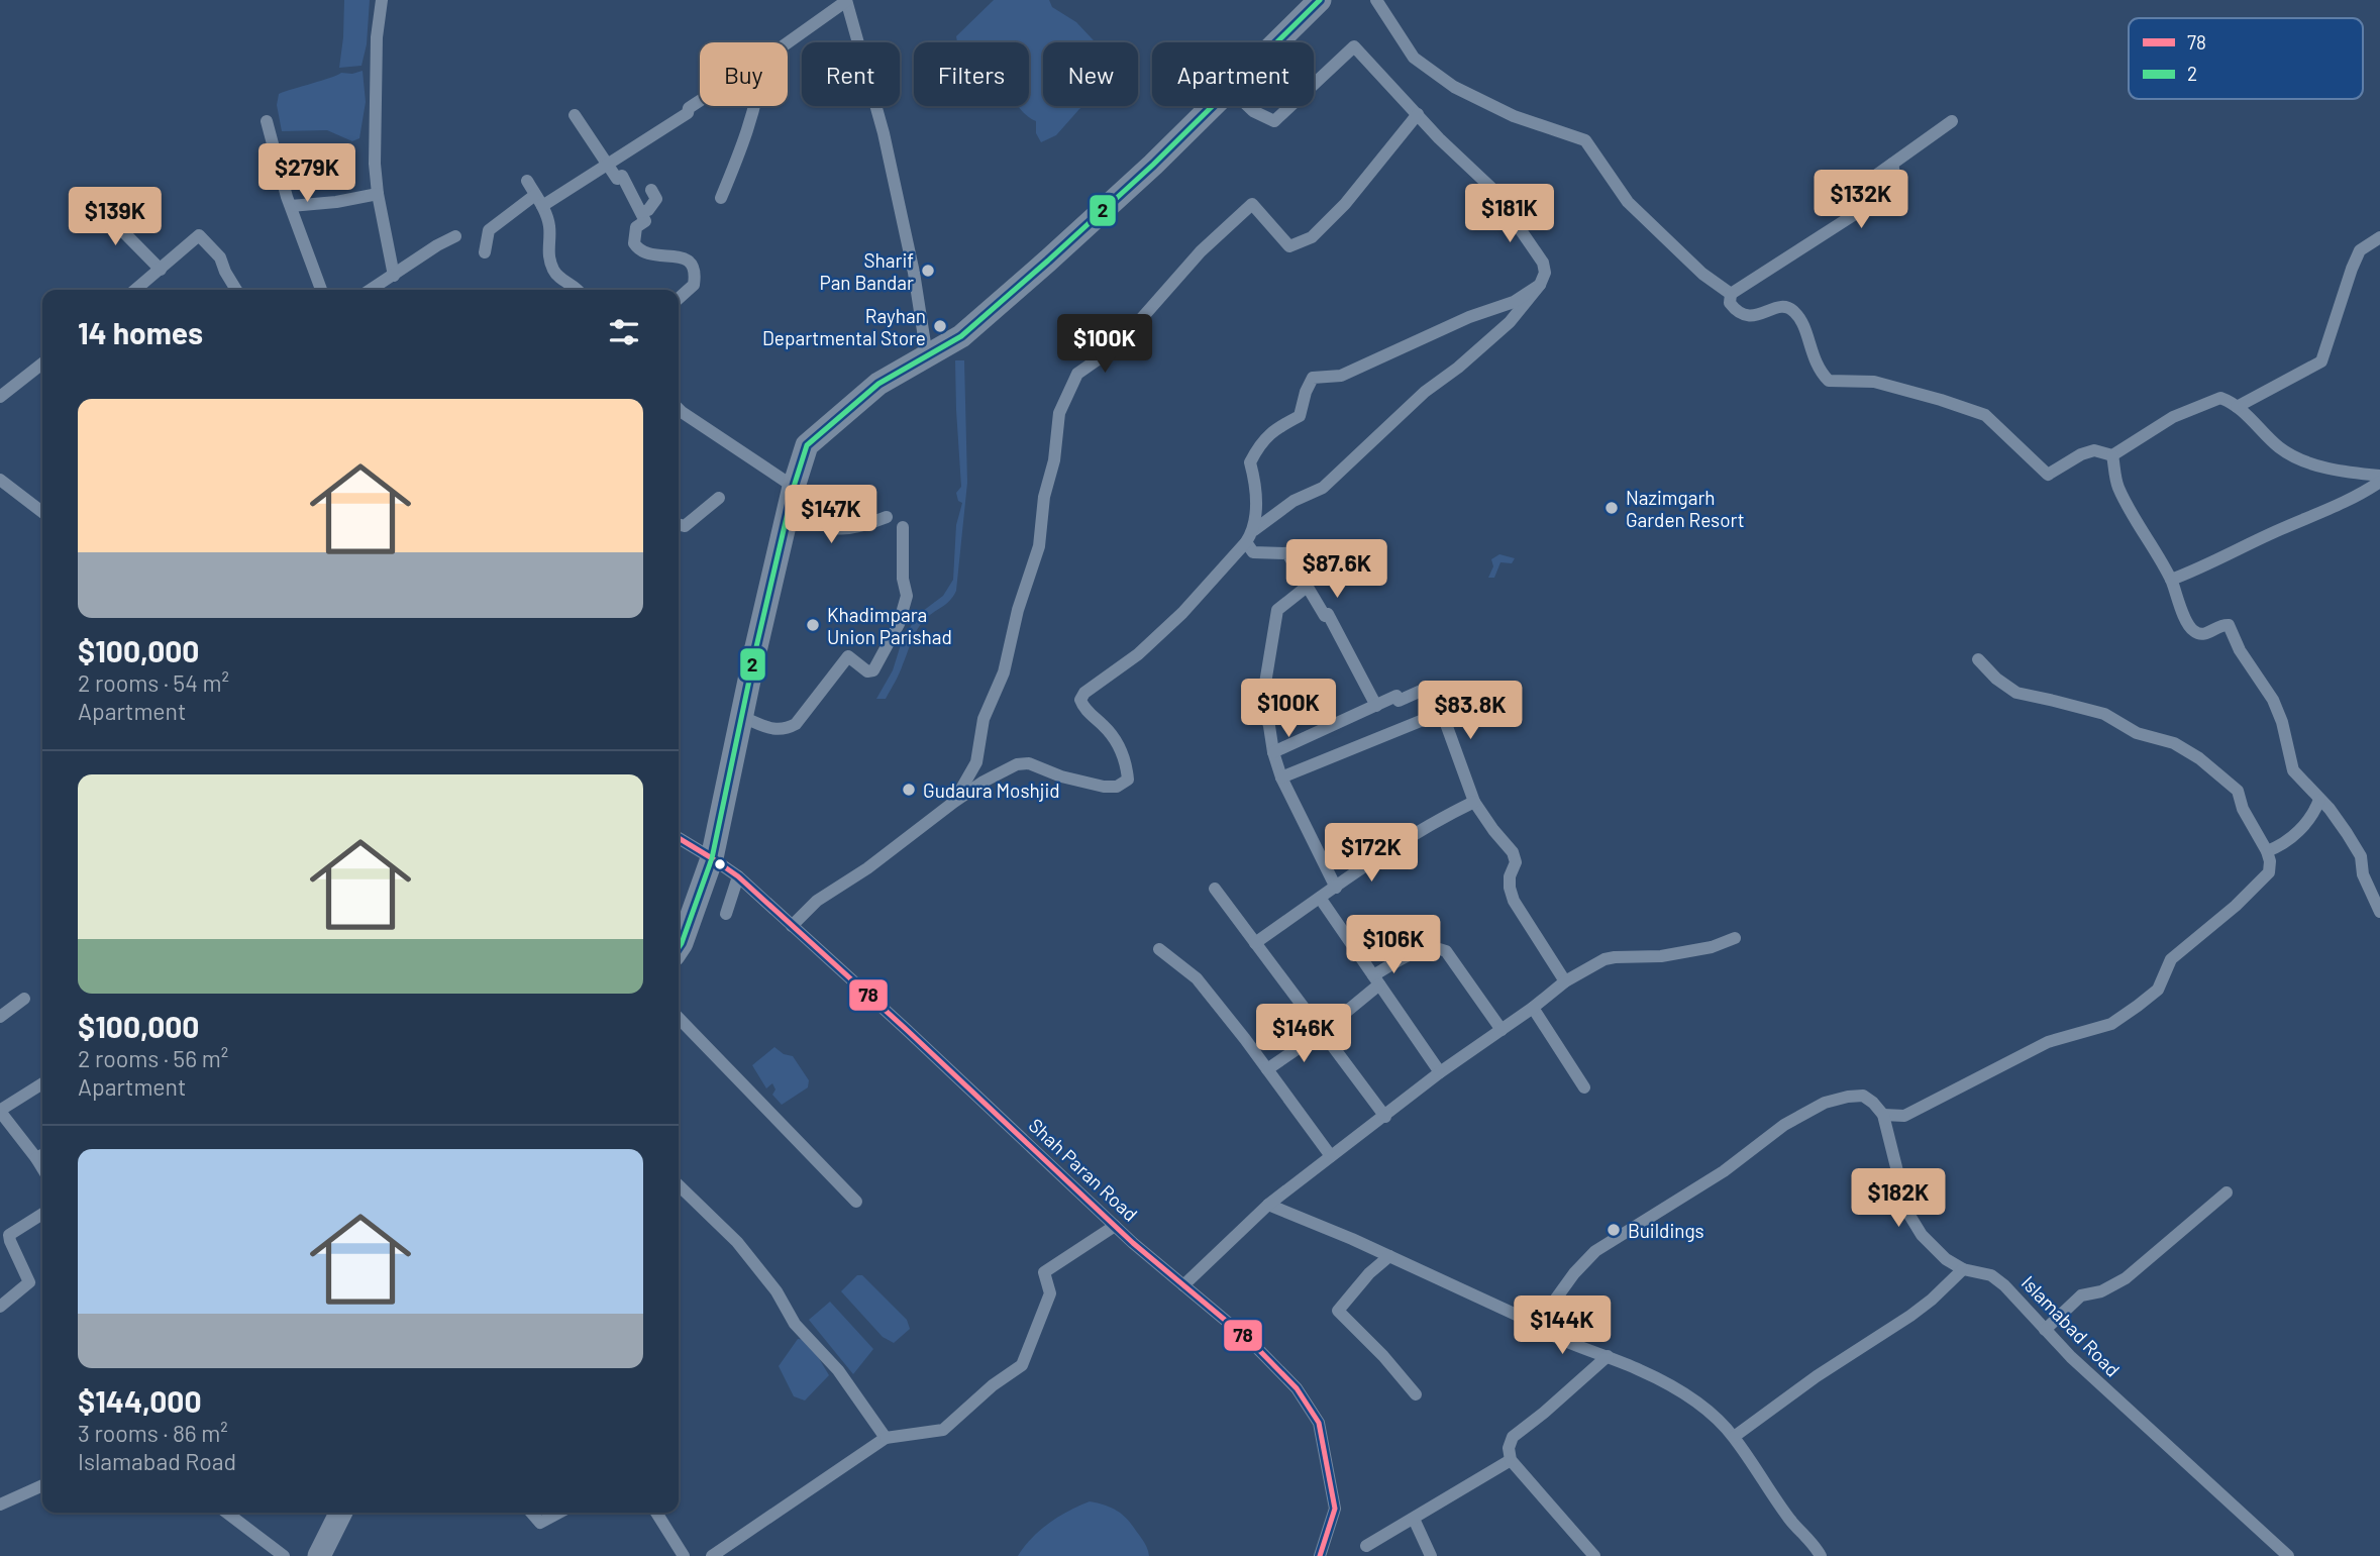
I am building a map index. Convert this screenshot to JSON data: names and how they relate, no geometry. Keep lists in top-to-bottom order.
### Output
{
  "streets": {
    "street": ["Shah Paran Road", "Islamabad Road"]
  },
  "places": [
    "Sharif Pan Bandar",
    "Rayhan Departmental Store",
    "Nazimgarh Garden Resort",
    "Khadimpara Union Parishad",
    "Gudaura Moshjid",
    "Buildings"
  ],
  "lines": ["transit line 2", "transit line 78"],
  "legend": ["78", "2"],
  "page": {
    "chip": [
      "Buy",
      "Rent",
      "Filters",
      "New",
      "Apartment"
    ],
    "price": [
      "$279K",
      "$132K",
      "$181K",
      "$139K",
      "$100K",
      "$147K",
      "$87.6K",
      "$100K",
      "$83.8K",
      "$172K",
      "$106K",
      "$146K",
      "$182K",
      "$144K"
    ],
    "heading": "14 homes",
    "list": [
      {
        "name": "$100,000",
        "note": "2 rooms · 54 m² · Apartment"
      },
      {
        "name": "$100,000",
        "note": "2 rooms · 56 m² · Apartment"
      },
      {
        "name": "$144,000",
        "note": "3 rooms · 86 m² · Islamabad Road"
      }
    ]
  }
}
